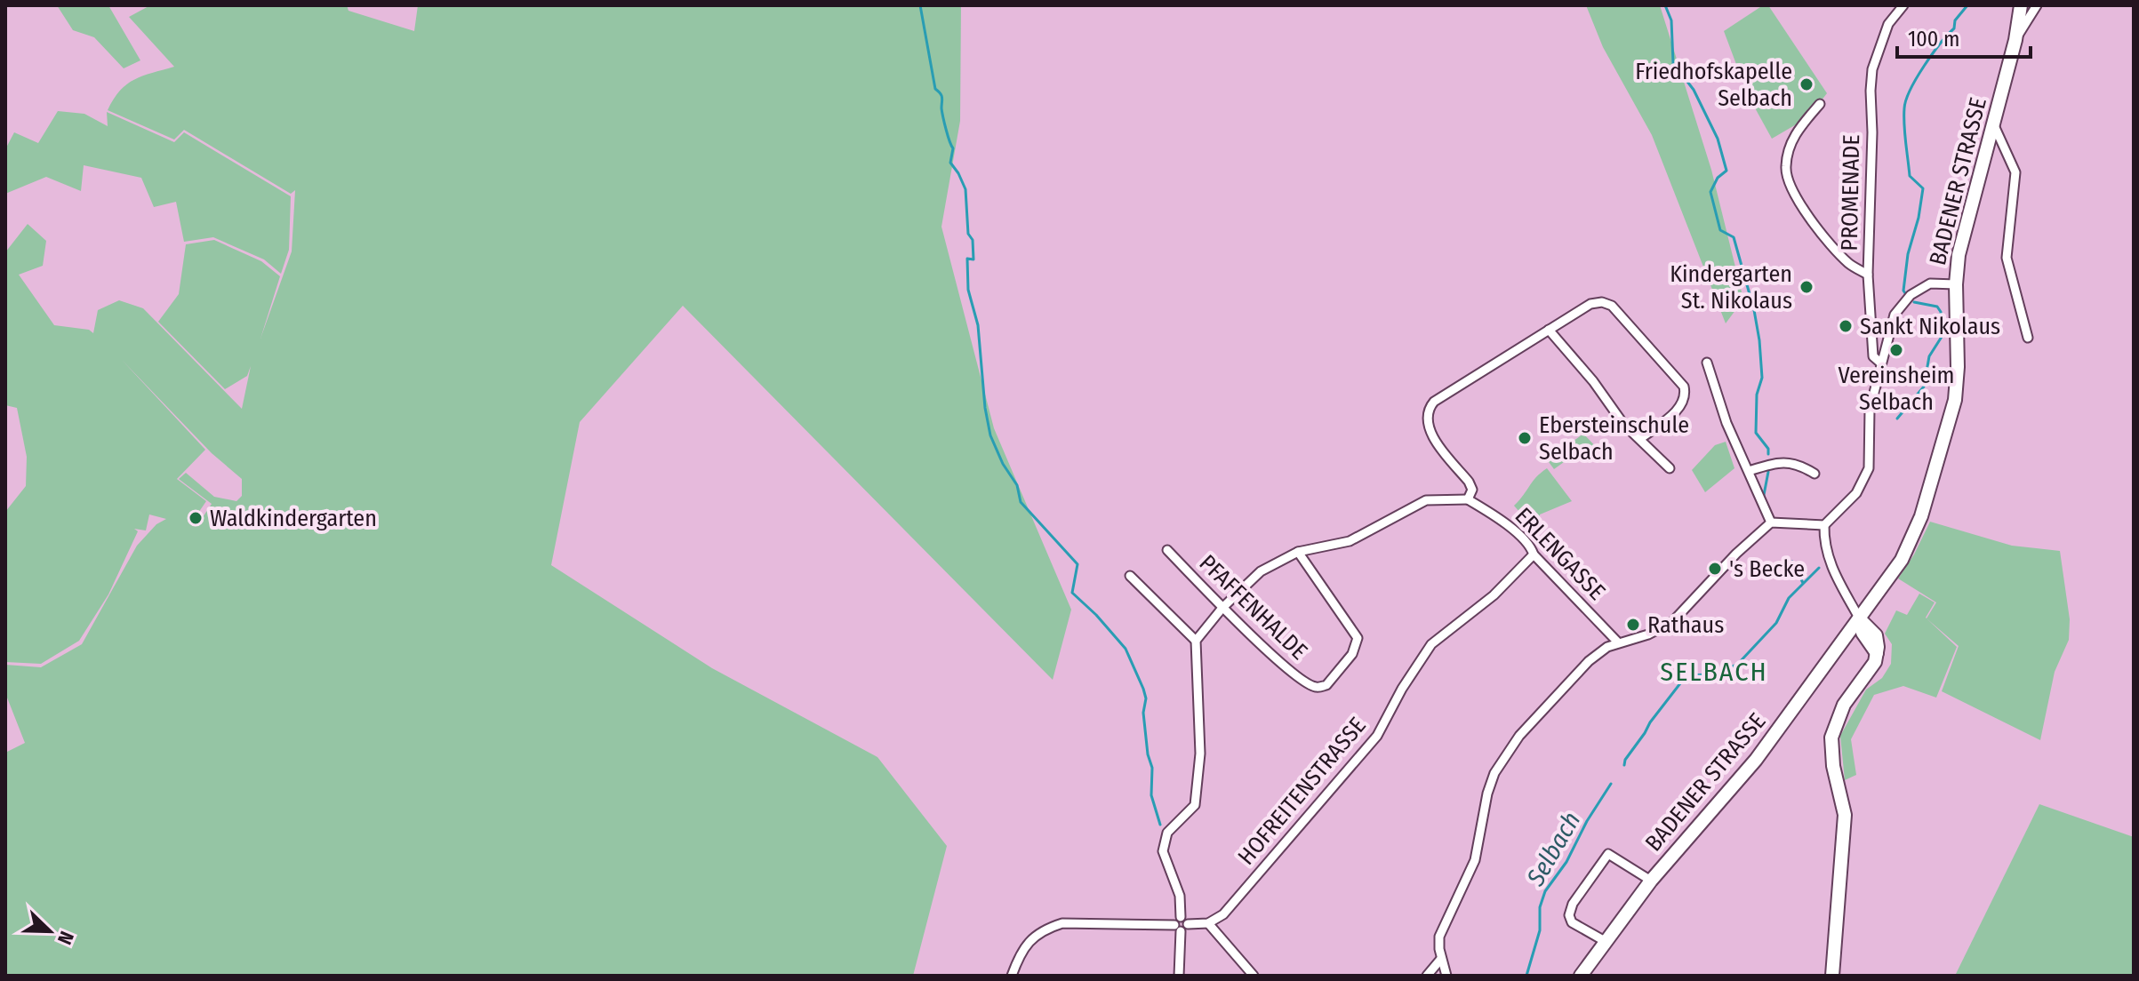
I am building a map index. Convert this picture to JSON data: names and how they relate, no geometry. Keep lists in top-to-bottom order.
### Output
{
  "streets": {
    "main road": ["BADENER STRASSE"],
    "street": [
      "PROMENADE",
      "ERLENGASSE",
      "PFAFFENHALDE",
      "HOFREITENSTRASSE"
    ]
  },
  "crossings": [
    ["ERLENGASSE", "HOFREITENSTRASSE"]
  ],
  "districts": ["SELBACH"],
  "water": ["Selbach"],
  "places": [
    "Friedhofskapelle Selbach",
    "Kindergarten St. Nikolaus",
    "Sankt Nikolaus",
    "Vereinsheim Selbach",
    "Ebersteinschule Selbach",
    "Waldkindergarten",
    "'s Becke",
    "Rathaus"
  ],
  "scale_bar": "100 m",
  "north": "bottom right"
}
